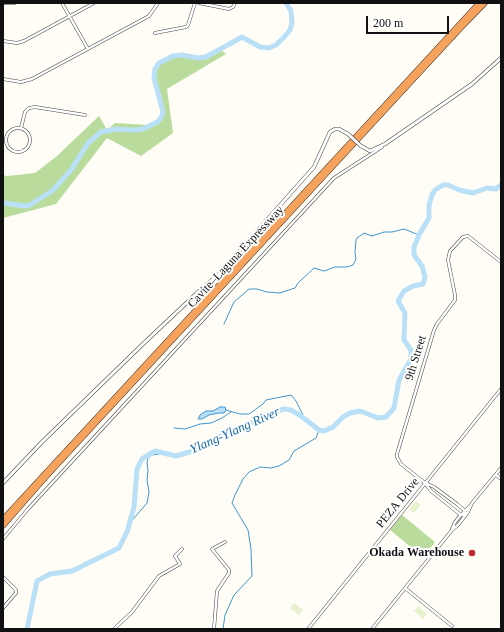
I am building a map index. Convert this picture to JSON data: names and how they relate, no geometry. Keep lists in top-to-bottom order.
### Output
{
  "streets": {
    "highway": ["Cavite–Laguna Expressway"],
    "street": ["9th Street", "PEZA Drive"]
  },
  "crossings": [
    ["9th Street", "PEZA Drive"]
  ],
  "water": ["Ylang-Ylang River"],
  "places": ["Okada Warehouse"],
  "scale_bar": "200 m"
}
